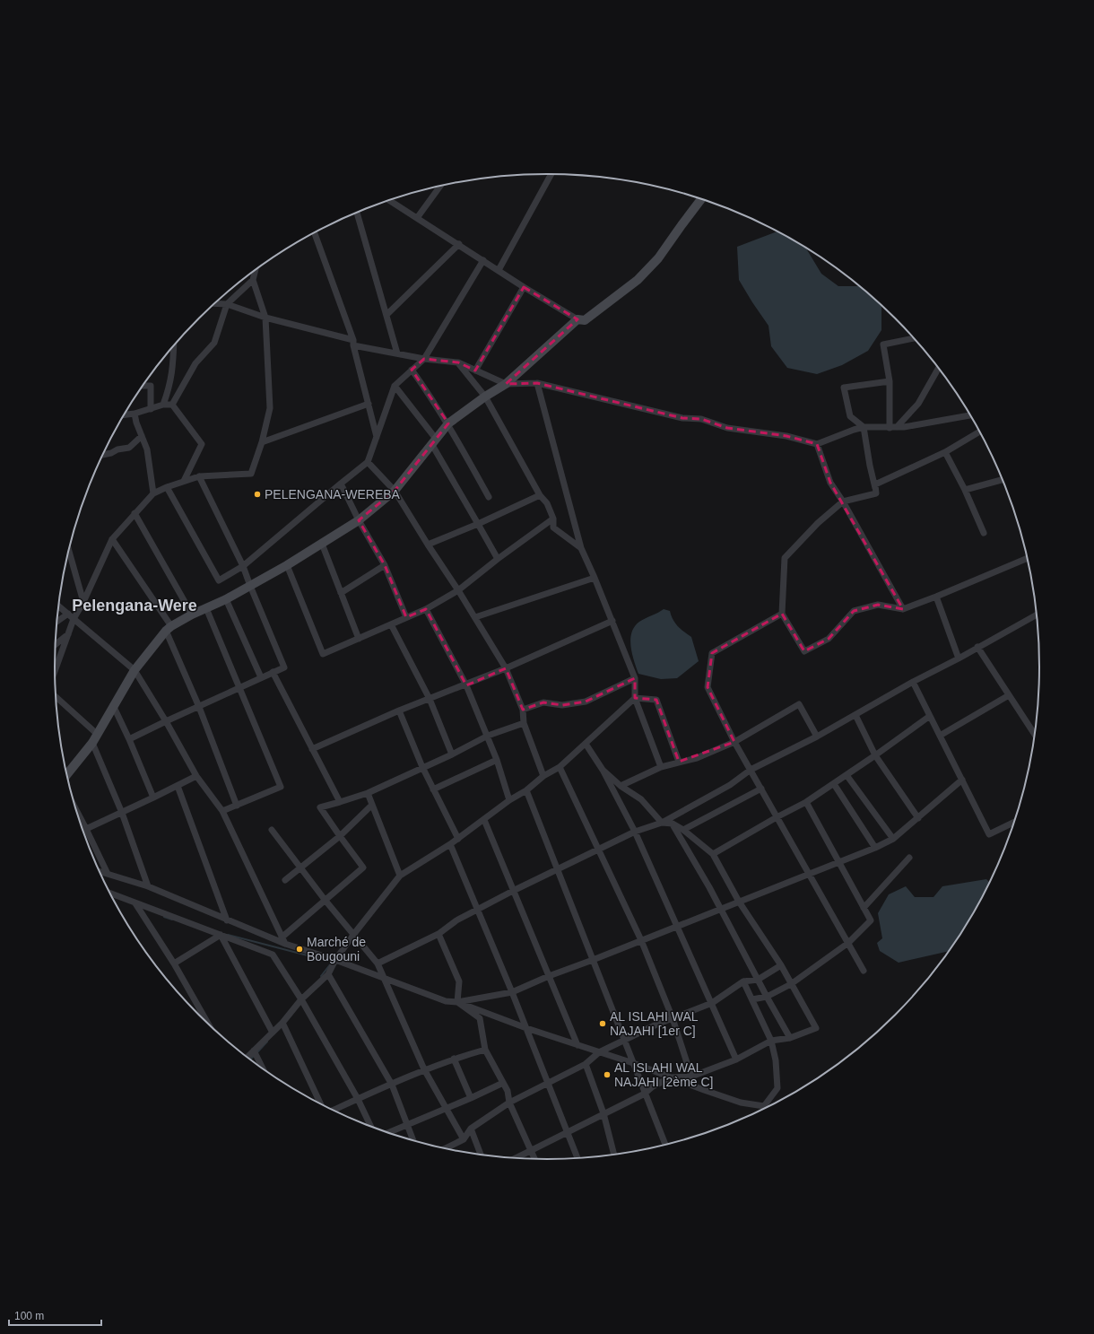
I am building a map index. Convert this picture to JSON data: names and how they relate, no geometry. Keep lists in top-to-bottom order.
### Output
{
  "districts": ["Pelengana-Were"],
  "places": [
    "PELENGANA-WEREBA",
    "Marché de Bougouni",
    "AL ISLAHI WAL NAJAHI [1er C]",
    "AL ISLAHI WAL NAJAHI [2ème C]"
  ],
  "scale_bar": "100 m"
}
